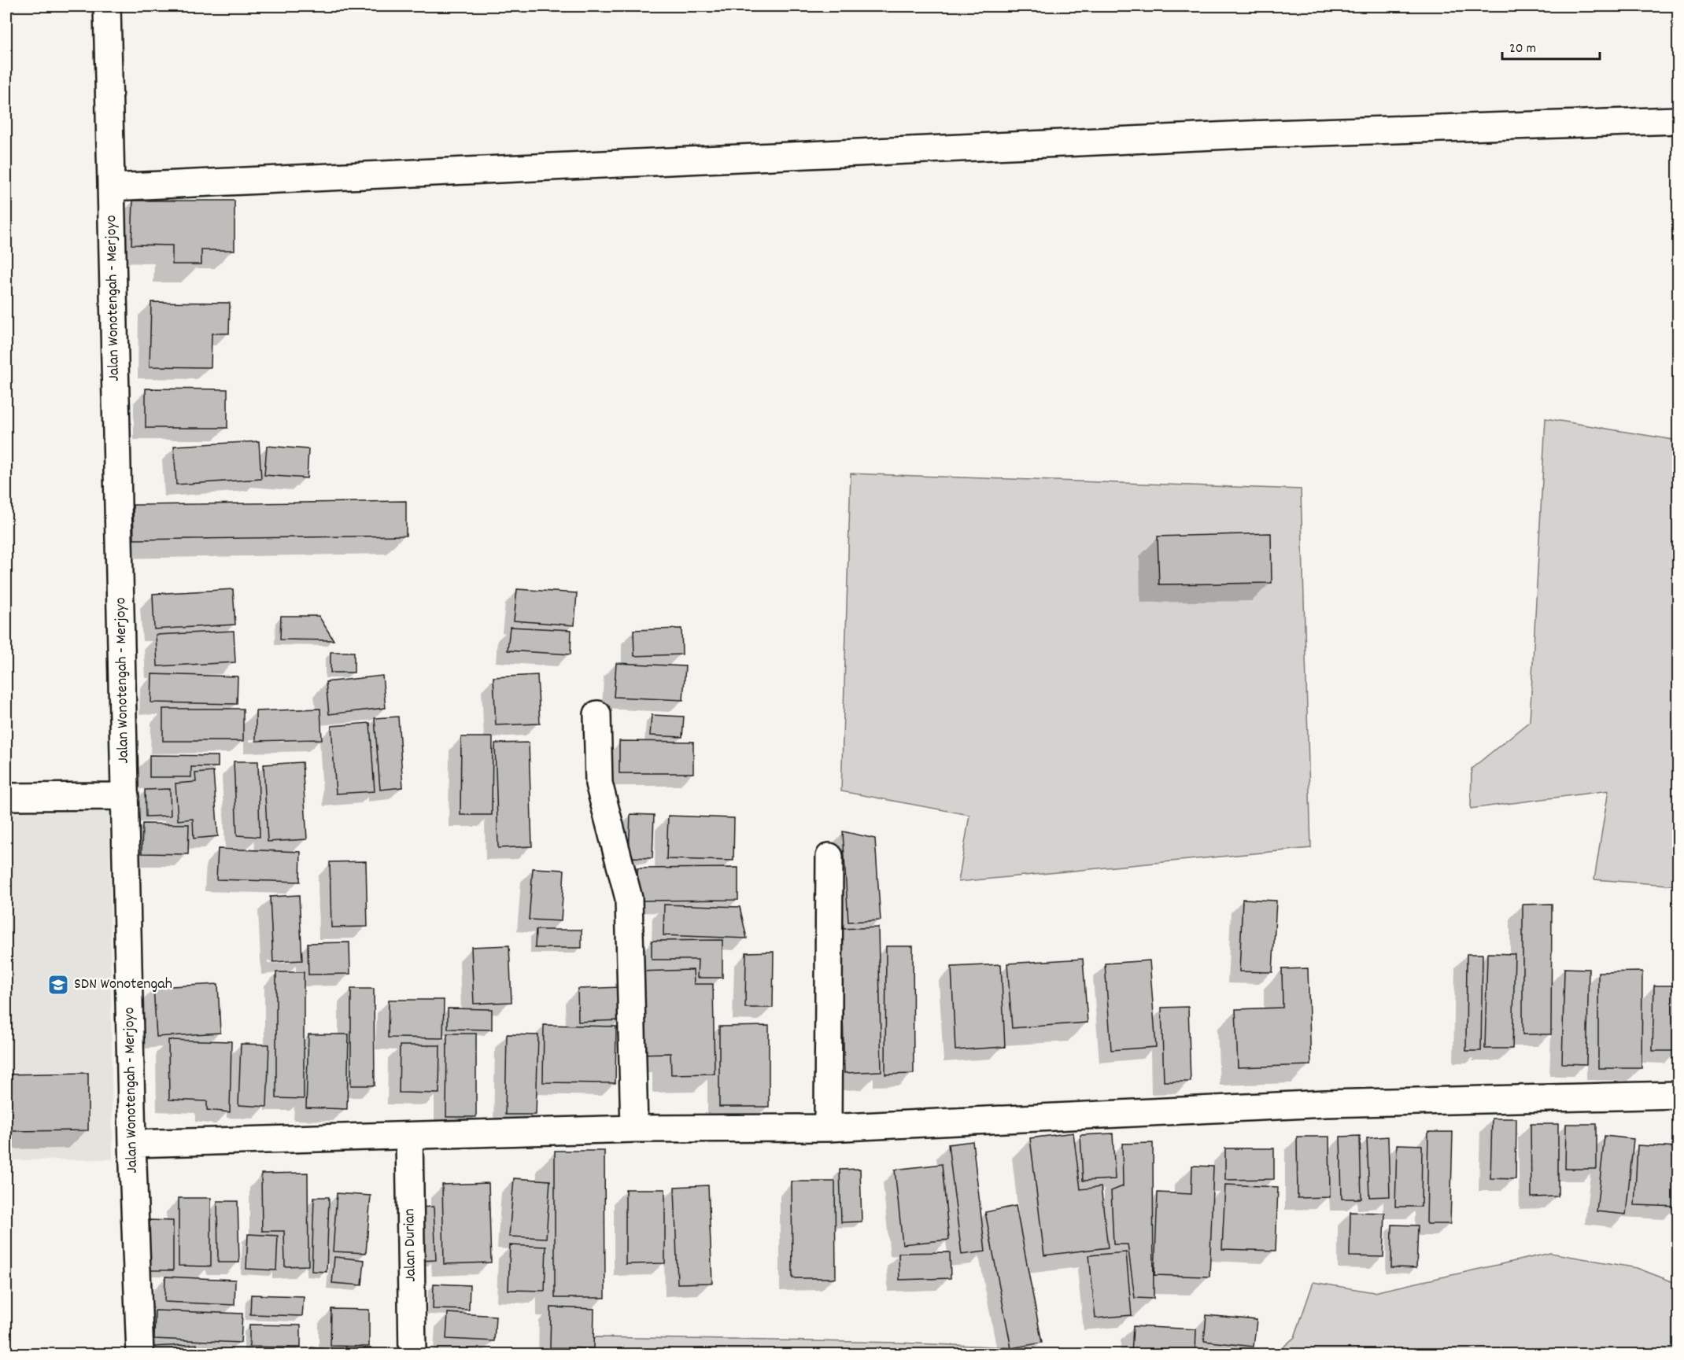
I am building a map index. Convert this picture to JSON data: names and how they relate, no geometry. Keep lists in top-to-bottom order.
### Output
{
  "streets": {
    "street": ["Jalan Wonotengah - Merjoyo", "Jalan Durian"]
  },
  "places": {
    "school or university": ["SDN Wonotengah"]
  },
  "scale_bar": "20 m"
}
